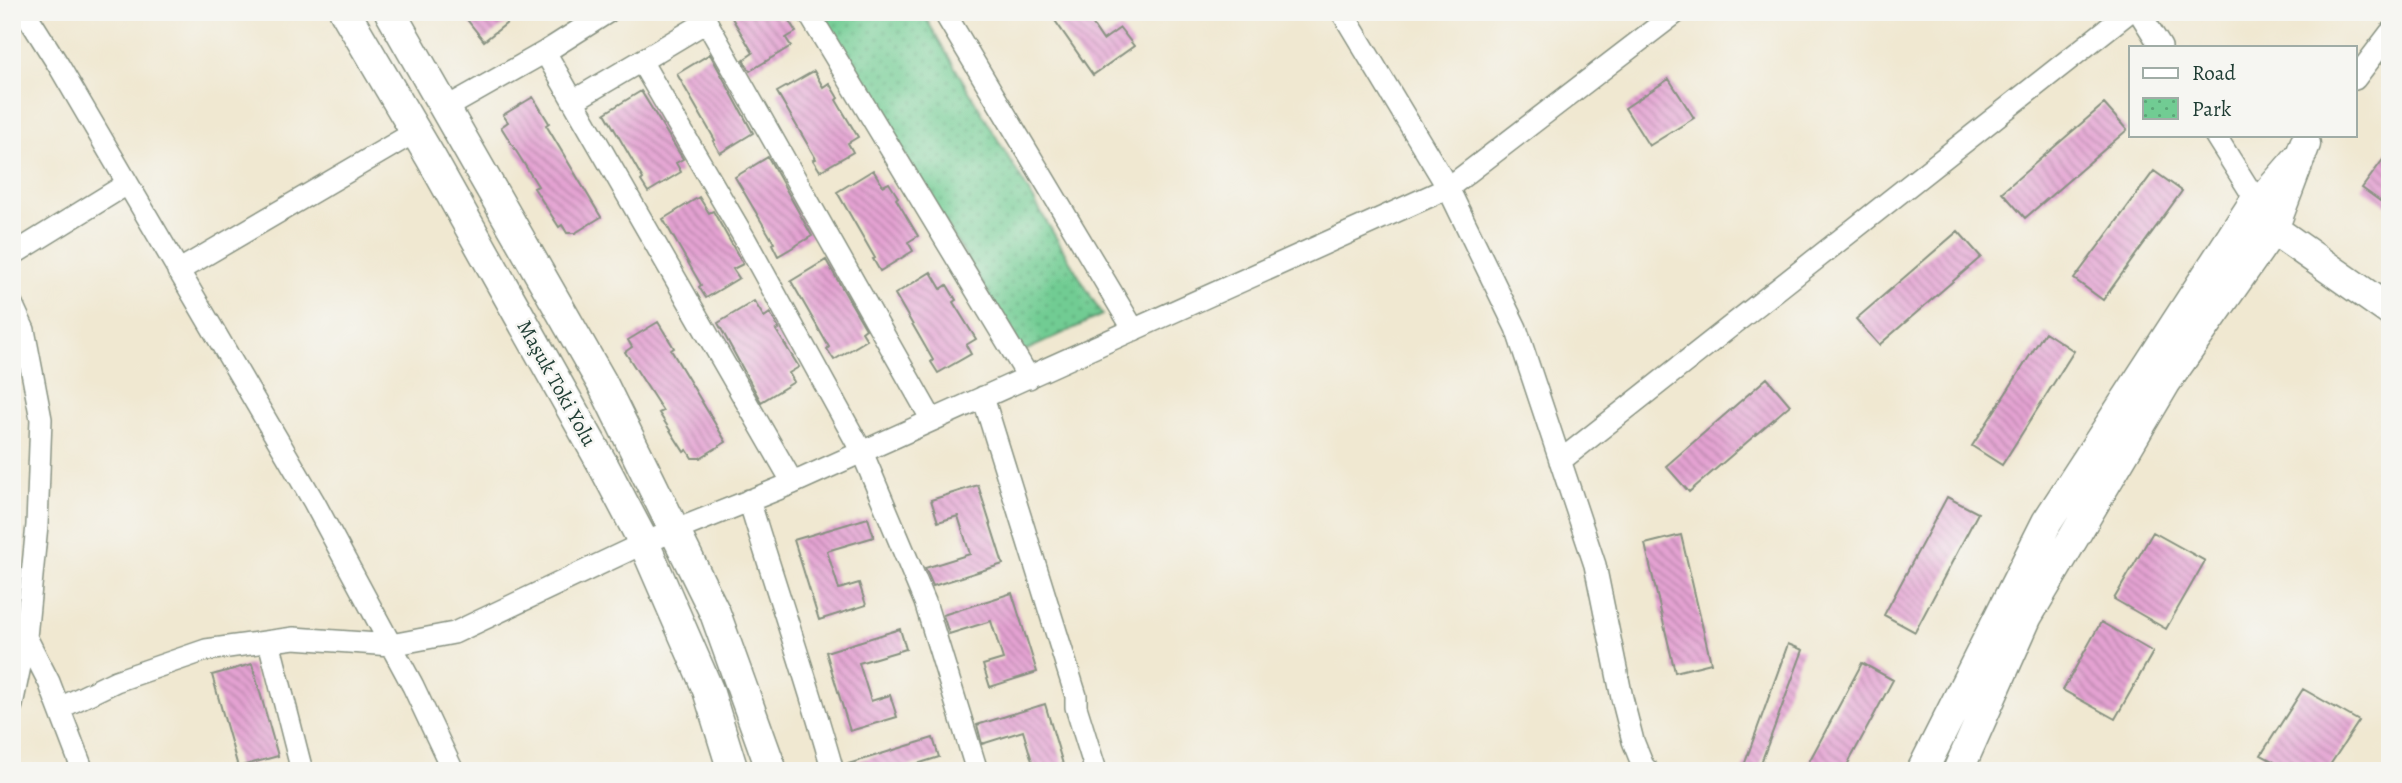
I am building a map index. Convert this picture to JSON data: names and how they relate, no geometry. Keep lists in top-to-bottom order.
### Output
{
  "streets": {
    "main road": ["Maşuk Toki Yolu"]
  },
  "legend": ["Road", "Park"]
}
